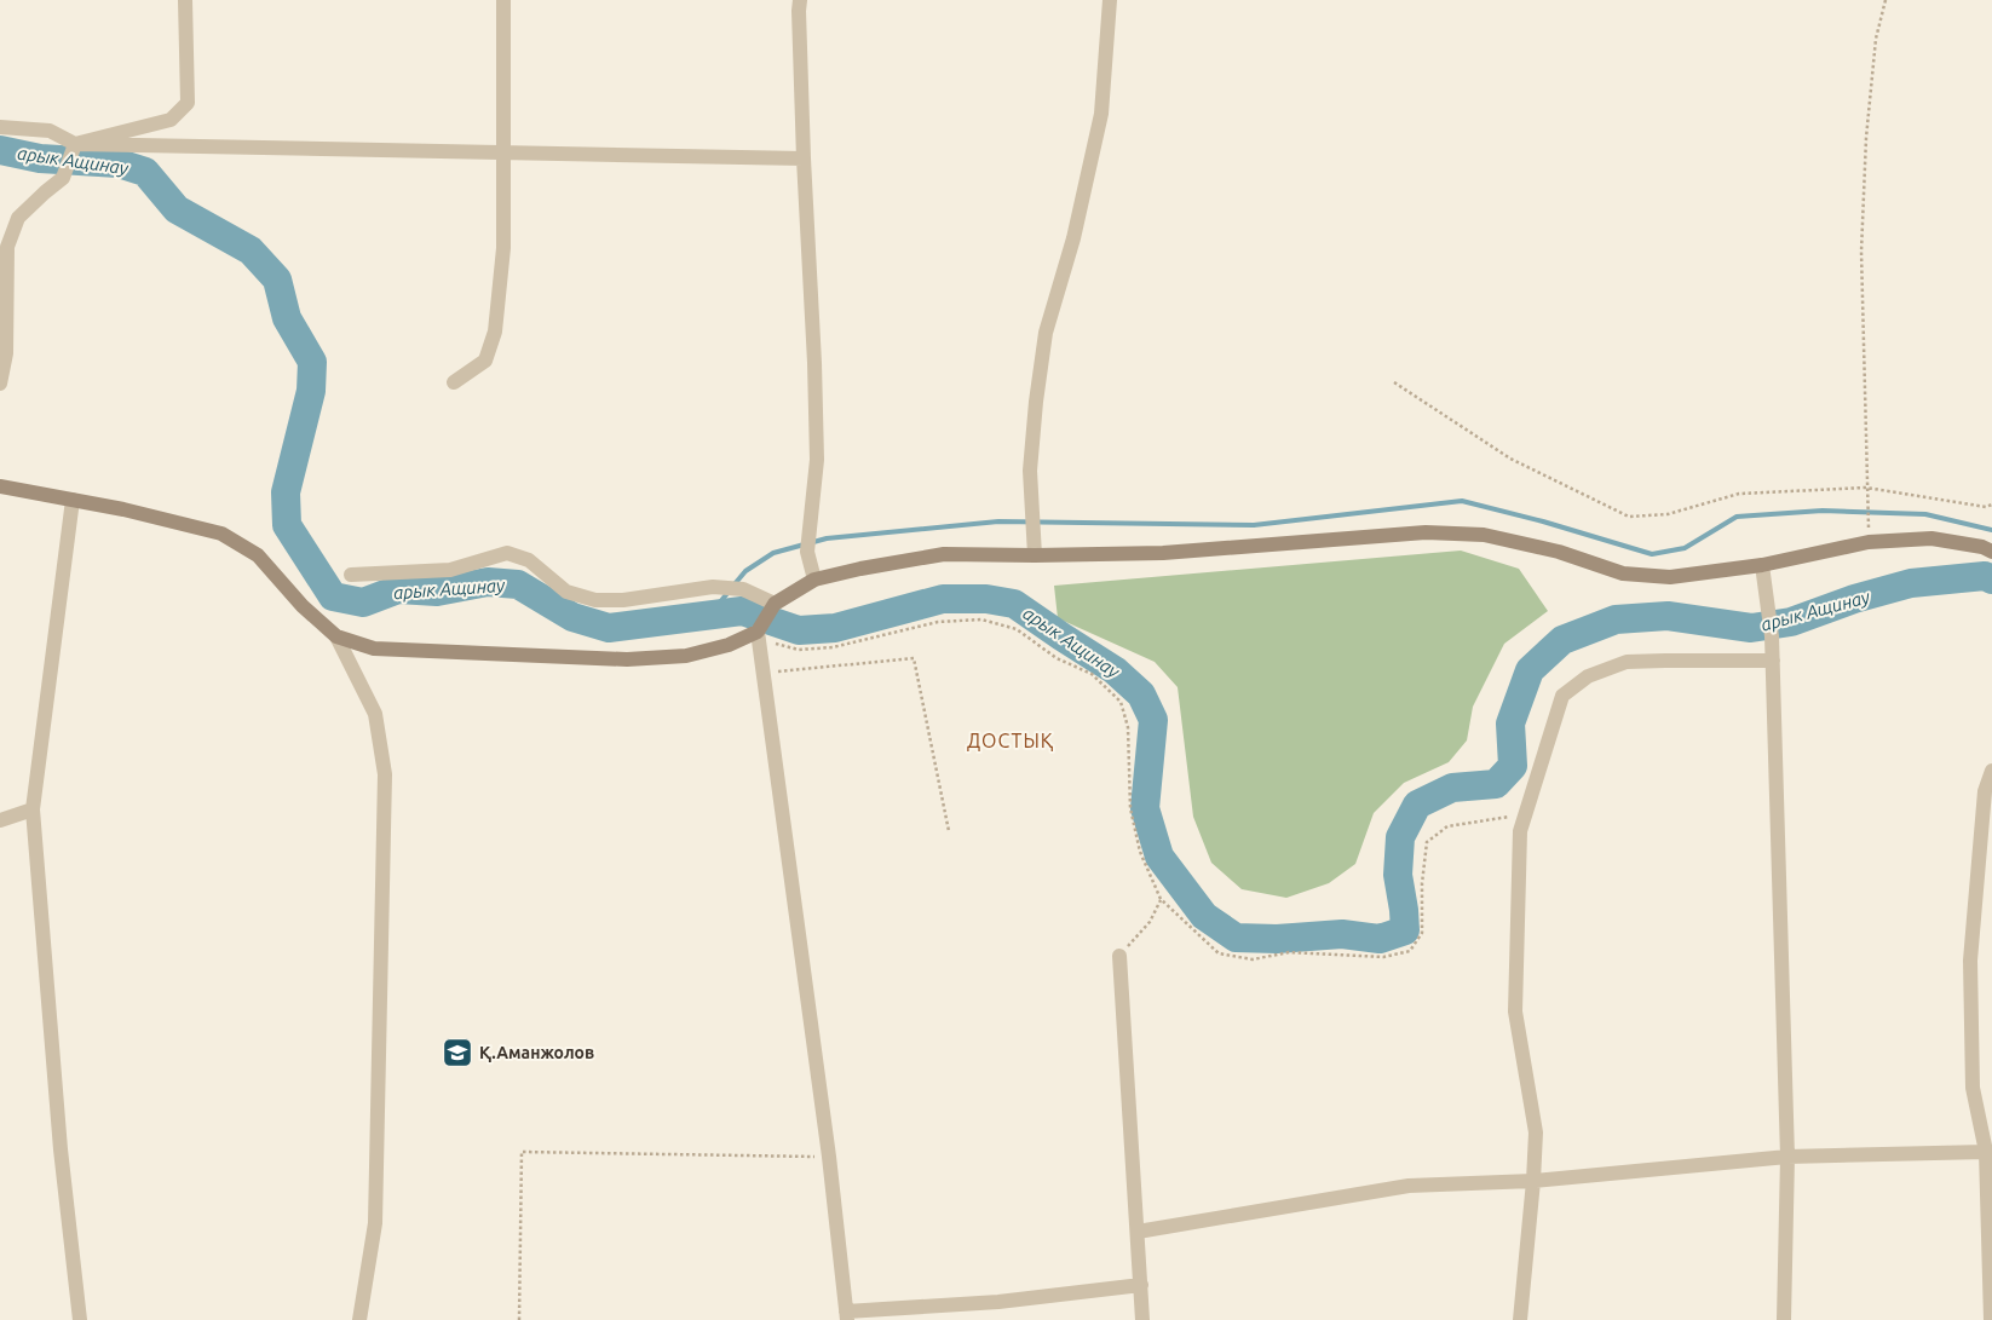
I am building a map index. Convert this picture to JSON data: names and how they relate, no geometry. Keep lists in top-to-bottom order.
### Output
{
  "districts": ["ДОСТЫҚ"],
  "water": ["арык Ащинау"],
  "places": {
    "school or university": ["Қ.Аманжолов"]
  }
}
